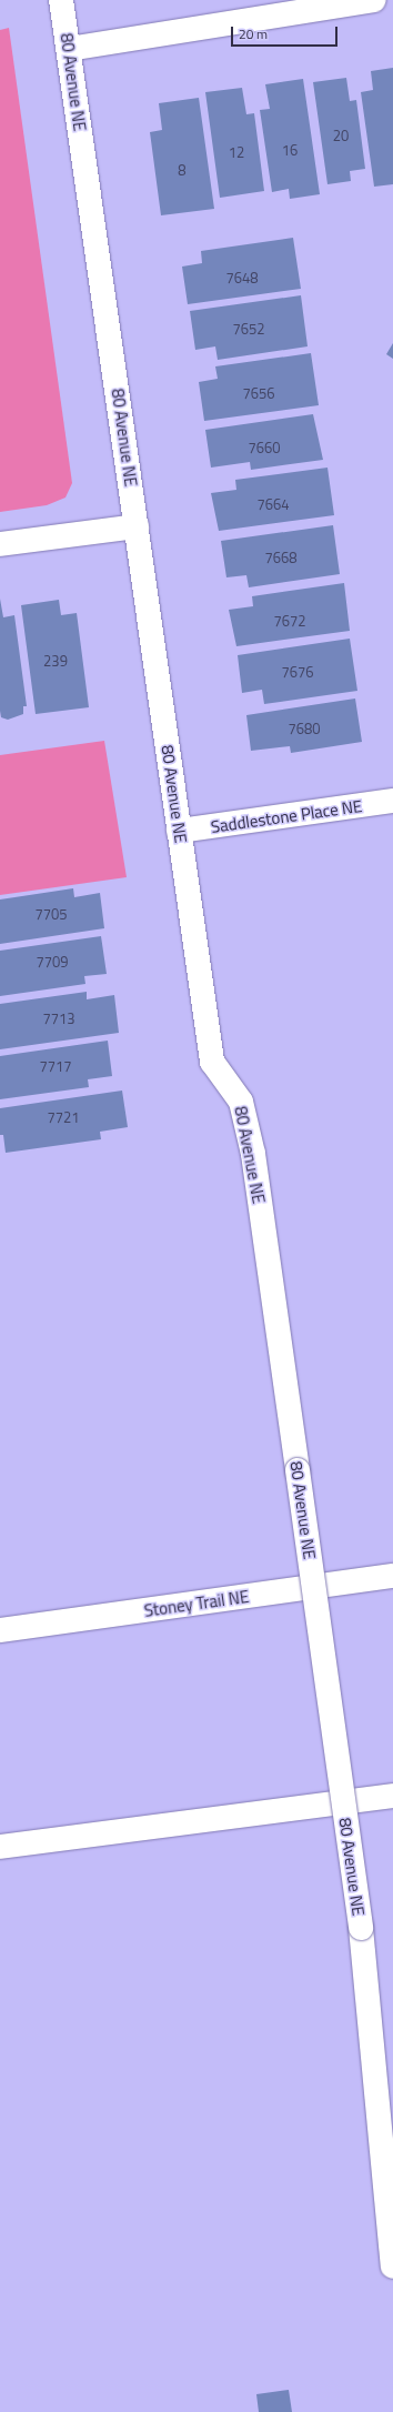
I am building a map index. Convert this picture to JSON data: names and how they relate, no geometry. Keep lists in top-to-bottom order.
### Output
{
  "streets": {
    "main road": ["80 Avenue NE", "Saddlestone Place NE", "Stoney Trail NE"]
  },
  "crossings": [
    ["80 Avenue NE", "Saddlestone Place NE"]
  ],
  "house_numbers": [
    "20",
    "16",
    "12",
    "8",
    "7648",
    "7652",
    "7656",
    "7660",
    "7664",
    "7668",
    "7672",
    "239",
    "7676",
    "7680",
    "7705",
    "7709",
    "7713",
    "7717",
    "7721"
  ],
  "scale_bar": "20 m"
}
